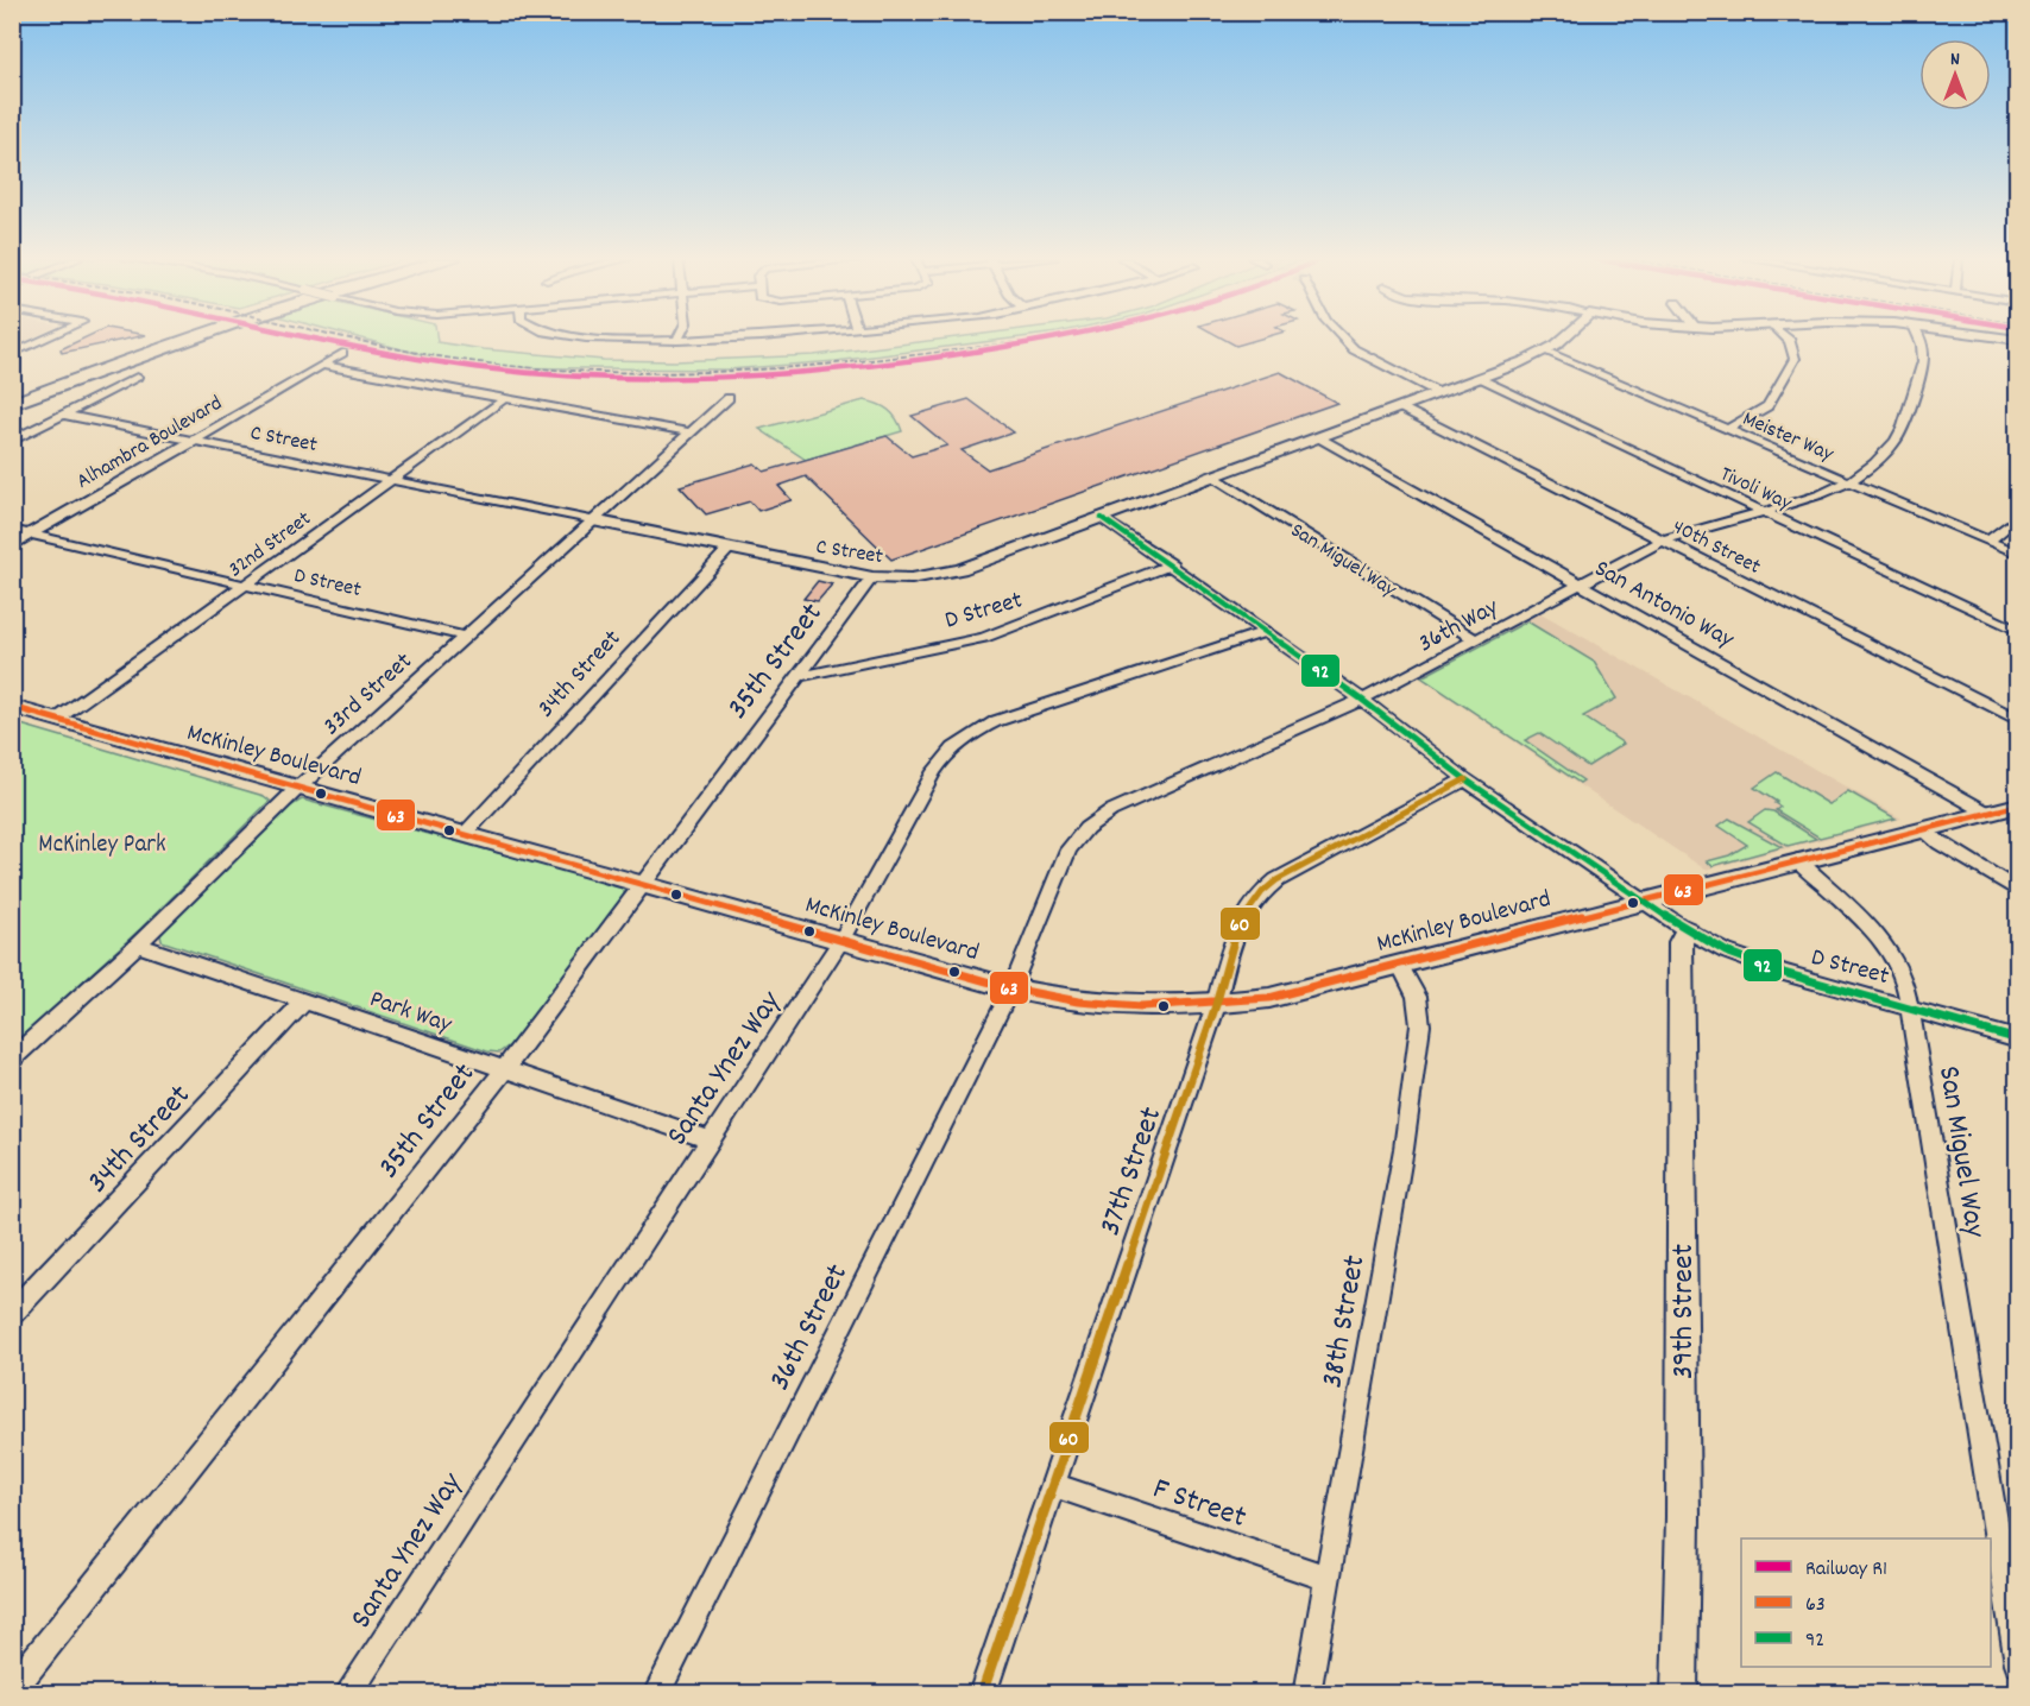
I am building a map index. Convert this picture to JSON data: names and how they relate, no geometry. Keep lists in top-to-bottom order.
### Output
{
  "streets": {
    "street": [
      "Meister Way",
      "C Street",
      "Alhambra Boulevard",
      "Tivoli Way",
      "32nd Street",
      "40th Street",
      "San Miguel Way",
      "D Street",
      "San Antonio Way",
      "36th Way",
      "35th Street",
      "34th Street",
      "33rd Street",
      "McKinley Boulevard",
      "Park Way",
      "Santa Ynez Way",
      "37th Street",
      "39th Street",
      "38th Street",
      "36th Street",
      "F Street"
    ]
  },
  "crossings": [
    ["Meister Way", "C Street"],
    ["Meister Way", "36th Way"],
    ["C Street", "Alhambra Boulevard"],
    ["C Street", "Tivoli Way"],
    ["C Street", "32nd Street"],
    ["C Street", "40th Street"],
    ["C Street", "San Miguel Way"],
    ["C Street", "San Antonio Way"],
    ["C Street", "35th Street"],
    ["C Street", "34th Street"],
    ["C Street", "33rd Street"],
    ["Alhambra Boulevard", "D Street"],
    ["Tivoli Way", "36th Way"],
    ["32nd Street", "D Street"],
    ["32nd Street", "McKinley Boulevard"],
    ["40th Street", "36th Way"],
    ["San Miguel Way", "D Street"],
    ["San Miguel Way", "36th Way"],
    ["San Miguel Way", "McKinley Boulevard"],
    ["D Street", "35th Street"],
    ["D Street", "33rd Street"],
    ["D Street", "McKinley Boulevard"],
    ["D Street", "39th Street"],
    ["San Antonio Way", "36th Way"],
    ["San Antonio Way", "McKinley Boulevard"],
    ["36th Way", "McKinley Boulevard"],
    ["36th Way", "36th Street"],
    ["35th Street", "McKinley Boulevard"],
    ["35th Street", "Park Way"],
    ["34th Street", "McKinley Boulevard"],
    ["34th Street", "Park Way"],
    ["33rd Street", "McKinley Boulevard"],
    ["33rd Street", "Park Way"],
    ["McKinley Boulevard", "Santa Ynez Way"],
    ["McKinley Boulevard", "37th Street"],
    ["McKinley Boulevard", "38th Street"],
    ["McKinley Boulevard", "36th Street"],
    ["Park Way", "Santa Ynez Way"],
    ["37th Street", "F Street"],
    ["38th Street", "F Street"]
  ],
  "parks": ["McKinley Park"],
  "lines": [
    "rail line R1",
    "transit line 92",
    "transit line 63",
    "transit line 60"
  ],
  "legend": ["Railway R1", "63", "92"],
  "north": "top"
}
